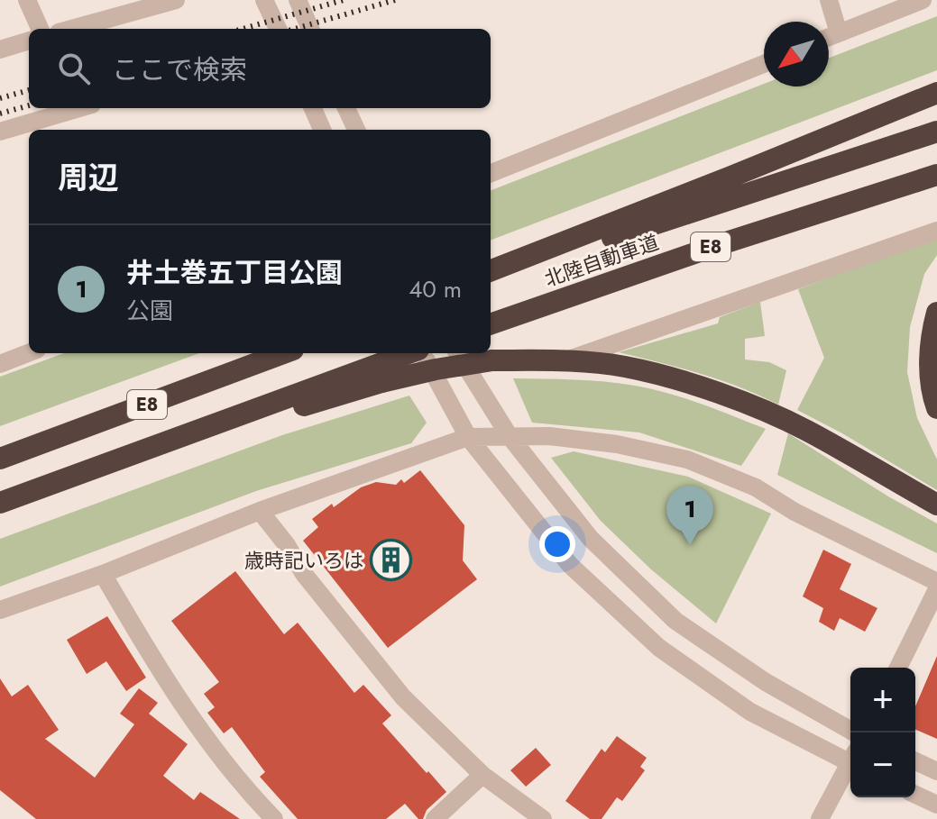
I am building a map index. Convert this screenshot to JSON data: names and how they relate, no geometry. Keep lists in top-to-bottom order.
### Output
{
  "streets": {
    "highway": ["E8", "北陸自動車道"]
  },
  "places": {
    "building": ["歳時記いろは"]
  },
  "north": "bottom left",
  "page": {
    "search": "ここで検索",
    "heading": "周辺",
    "list": [
      {
        "mark": "1",
        "name": "井土巻五丁目公園",
        "note": "公園",
        "value": "40 m"
      }
    ],
    "pins": "1",
    "map_buttons": ["+", "−"]
  }
}
